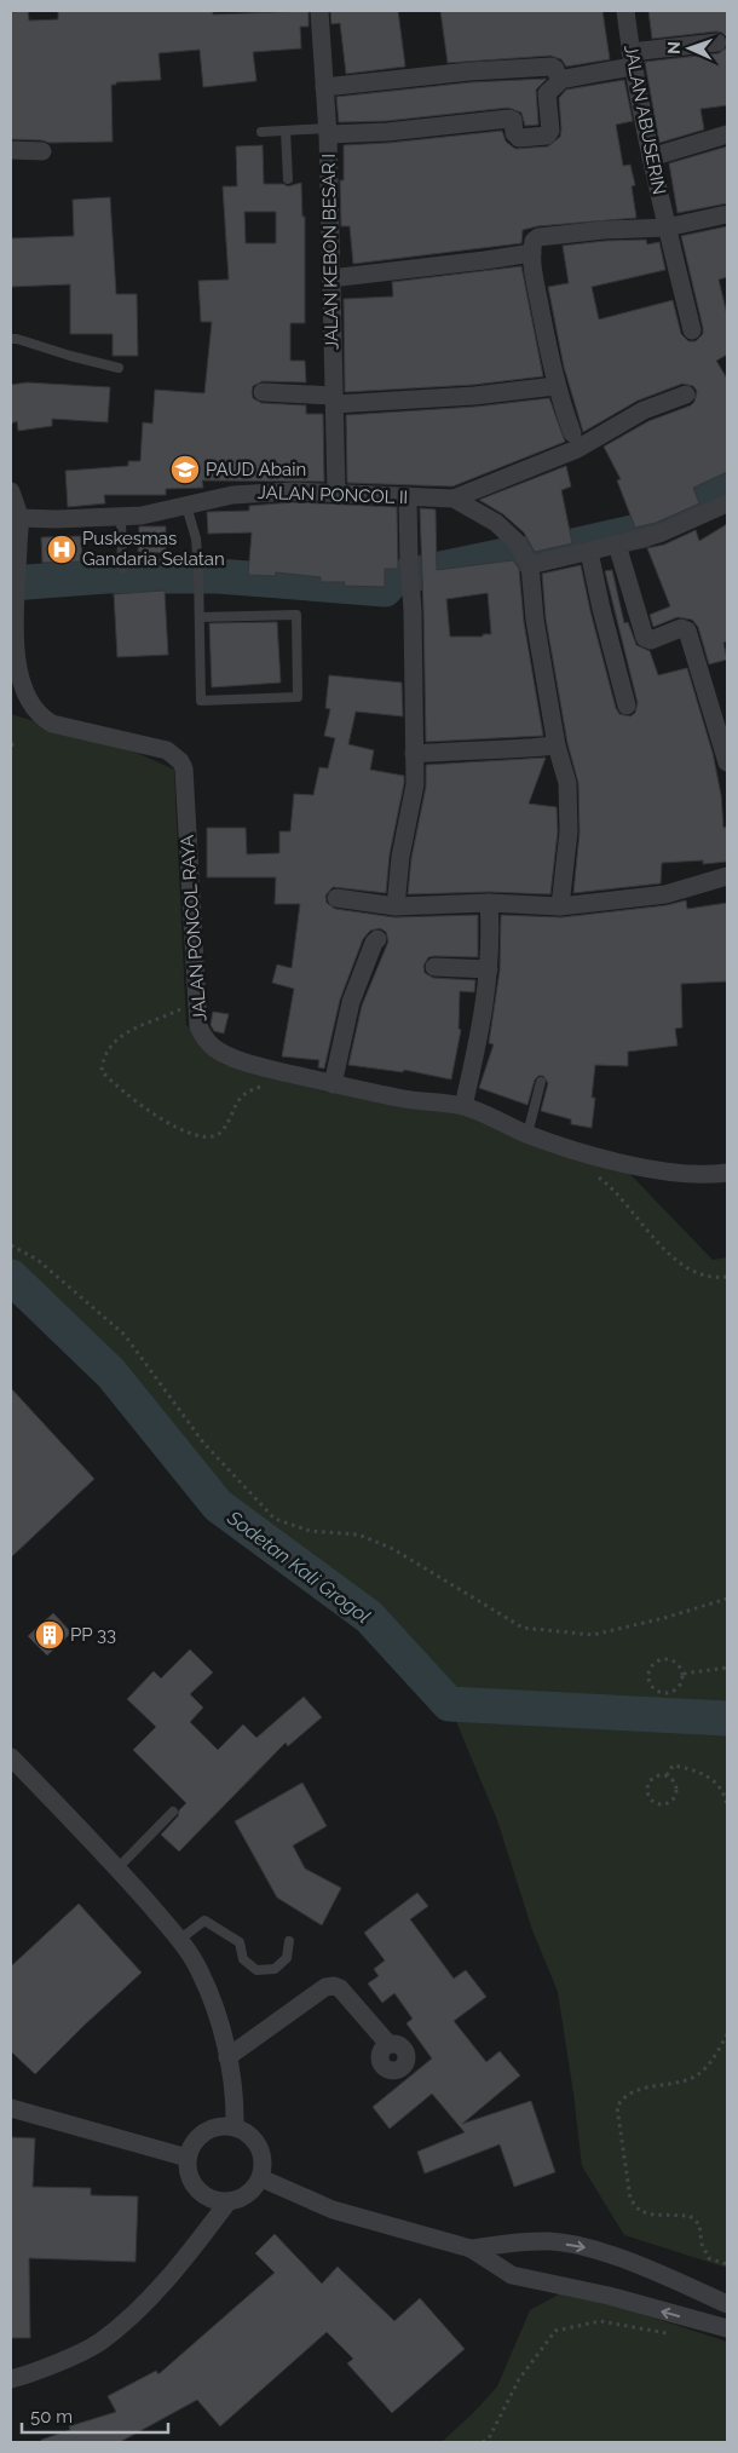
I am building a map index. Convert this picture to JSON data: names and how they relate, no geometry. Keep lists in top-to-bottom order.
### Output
{
  "streets": {
    "street": [
      "JALAN ABUSERIN",
      "JALAN KEBON BESAR I",
      "JALAN PONCOL II",
      "JALAN PONCOL RAYA"
    ]
  },
  "crossings": [
    ["JALAN KEBON BESAR I", "JALAN PONCOL II"],
    ["JALAN PONCOL II", "JALAN PONCOL RAYA"]
  ],
  "water": ["Sodetan Kali Grogol"],
  "places": {
    "school or university": ["PAUD Abain"],
    "hospital": ["Puskesmas Gandaria Selatan"],
    "building": ["PP 33"]
  },
  "scale_bar": "50 m",
  "north": "left"
}
